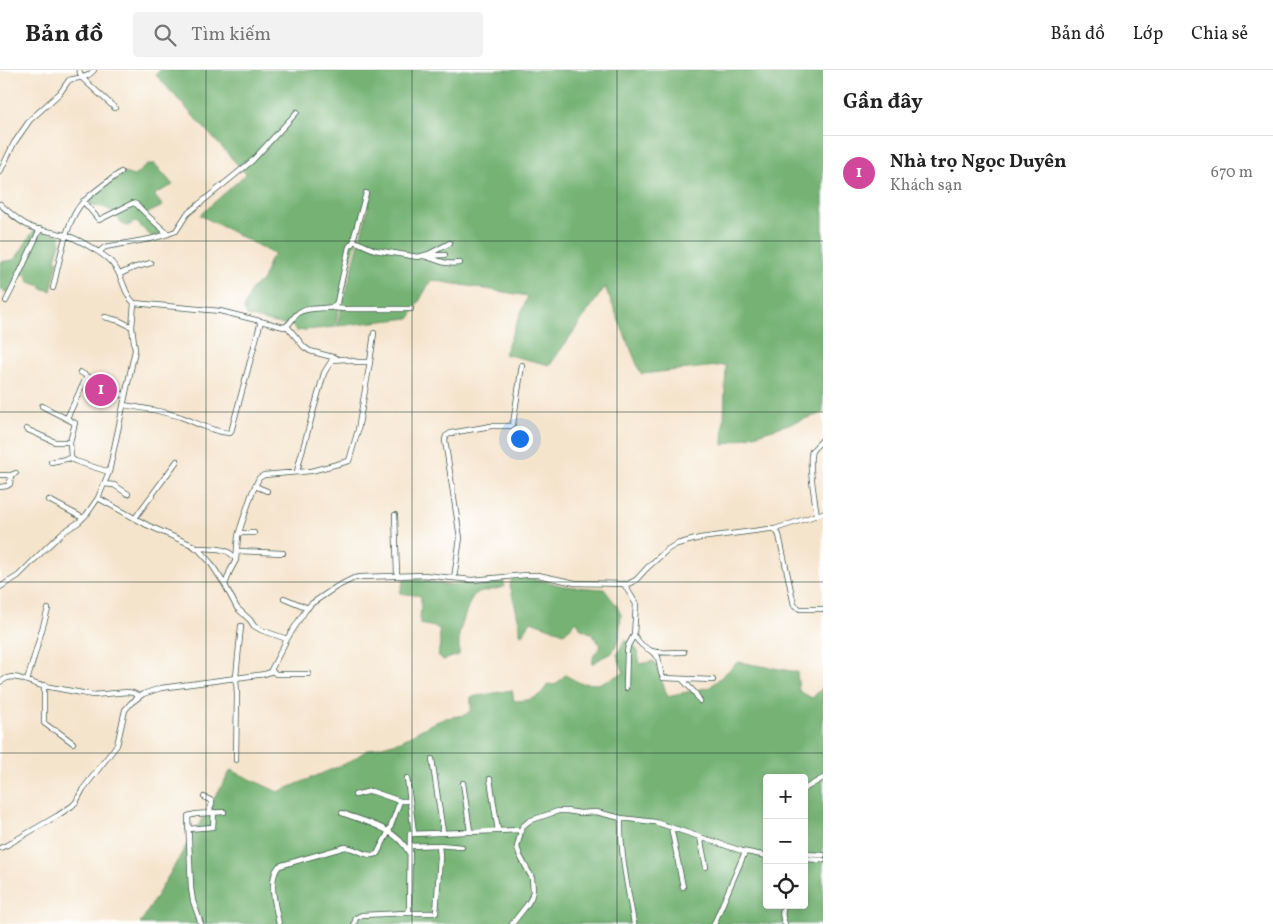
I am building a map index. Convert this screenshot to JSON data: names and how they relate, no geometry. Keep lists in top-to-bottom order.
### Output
{
  "page": {
    "header": "Bản đồ",
    "search": "Tìm kiếm",
    "nav": ["Bản đồ", "Lớp", "Chia sẻ"],
    "heading": "Gần đây",
    "list": [
      {
        "mark": "1",
        "name": "Nhà trọ Ngọc Duyên",
        "note": "Khách sạn",
        "value": "670 m"
      }
    ],
    "pins": "1",
    "map_buttons": ["+", "−"]
  }
}
